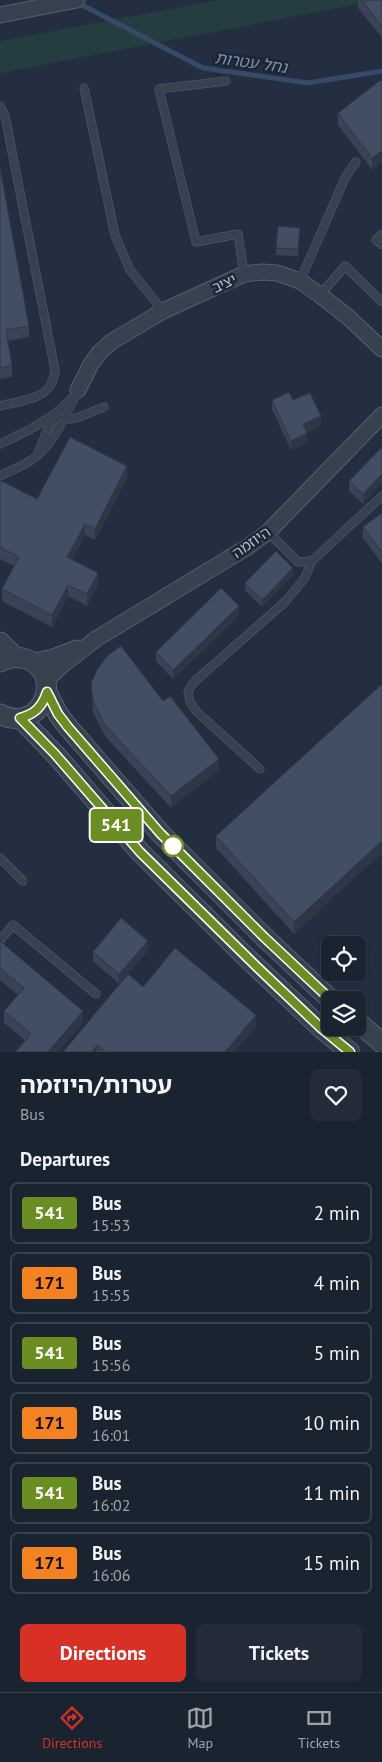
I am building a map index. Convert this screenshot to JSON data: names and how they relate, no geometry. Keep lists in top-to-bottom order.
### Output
{
  "streets": {
    "street": ["יציב", "היוזמה"]
  },
  "water": ["נחל עטרות"],
  "lines": ["bus line 541"],
  "page": {
    "on_map": "541",
    "heading": [
      ["עטרות/היוזמה", "Bus"],
      "Departures"
    ],
    "list": [
      {
        "mark": "541",
        "name": "Bus",
        "note": "15:53",
        "value": "2 min"
      },
      {
        "mark": "171",
        "name": "Bus",
        "note": "15:55",
        "value": "4 min"
      },
      {
        "mark": "541",
        "name": "Bus",
        "note": "15:56",
        "value": "5 min"
      },
      {
        "mark": "171",
        "name": "Bus",
        "note": "16:01",
        "value": "10 min"
      },
      {
        "mark": "541",
        "name": "Bus",
        "note": "16:02",
        "value": "11 min"
      },
      {
        "mark": "171",
        "name": "Bus",
        "note": "16:06",
        "value": "15 min"
      }
    ],
    "buttons": ["Directions", "Tickets"],
    "tabs": ["Directions", "Map", "Tickets"]
  }
}
